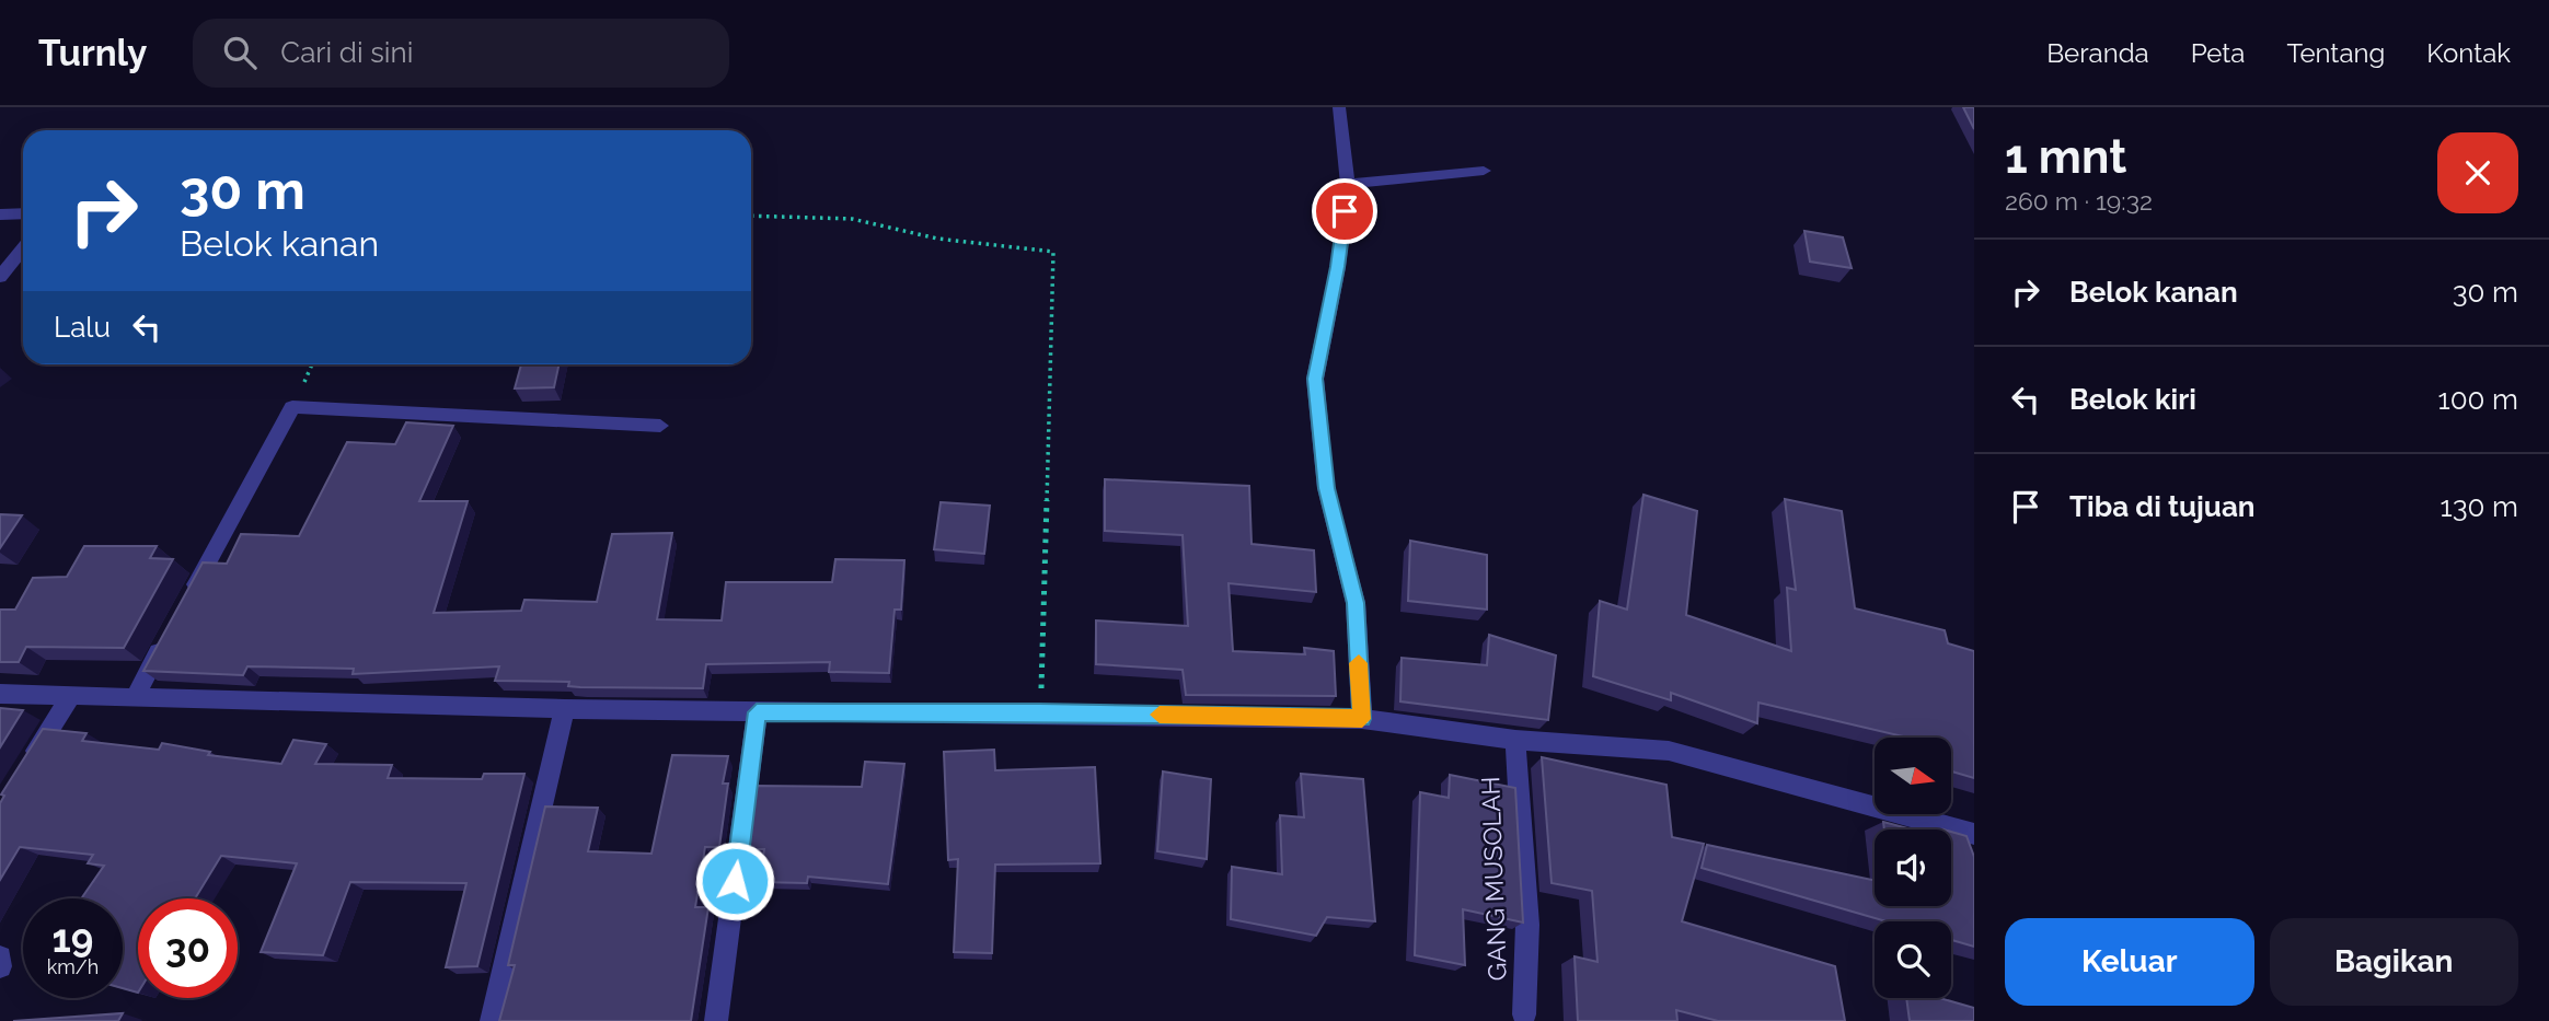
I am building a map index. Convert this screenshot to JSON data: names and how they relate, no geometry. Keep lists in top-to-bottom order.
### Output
{
  "streets": {
    "street": ["GANG MUSOLAH"]
  },
  "north": "right",
  "page": {
    "header": "Turnly",
    "search": "Cari di sini",
    "nav": [
      "Beranda",
      "Peta",
      "Tentang",
      "Kontak"
    ],
    "heading": ["1 mnt", "260 m · 19:32"],
    "turn": ["30 m", "Belok kanan"],
    "list": [
      {
        "name": "Belok kanan",
        "value": "30 m"
      },
      {
        "name": "Belok kiri",
        "value": "100 m"
      },
      {
        "name": "Tiba di tujuan",
        "value": "130 m"
      }
    ],
    "then": "Lalu",
    "speed": "19 km/h",
    "limit": "30",
    "buttons": ["Keluar", "Bagikan"]
  }
}
